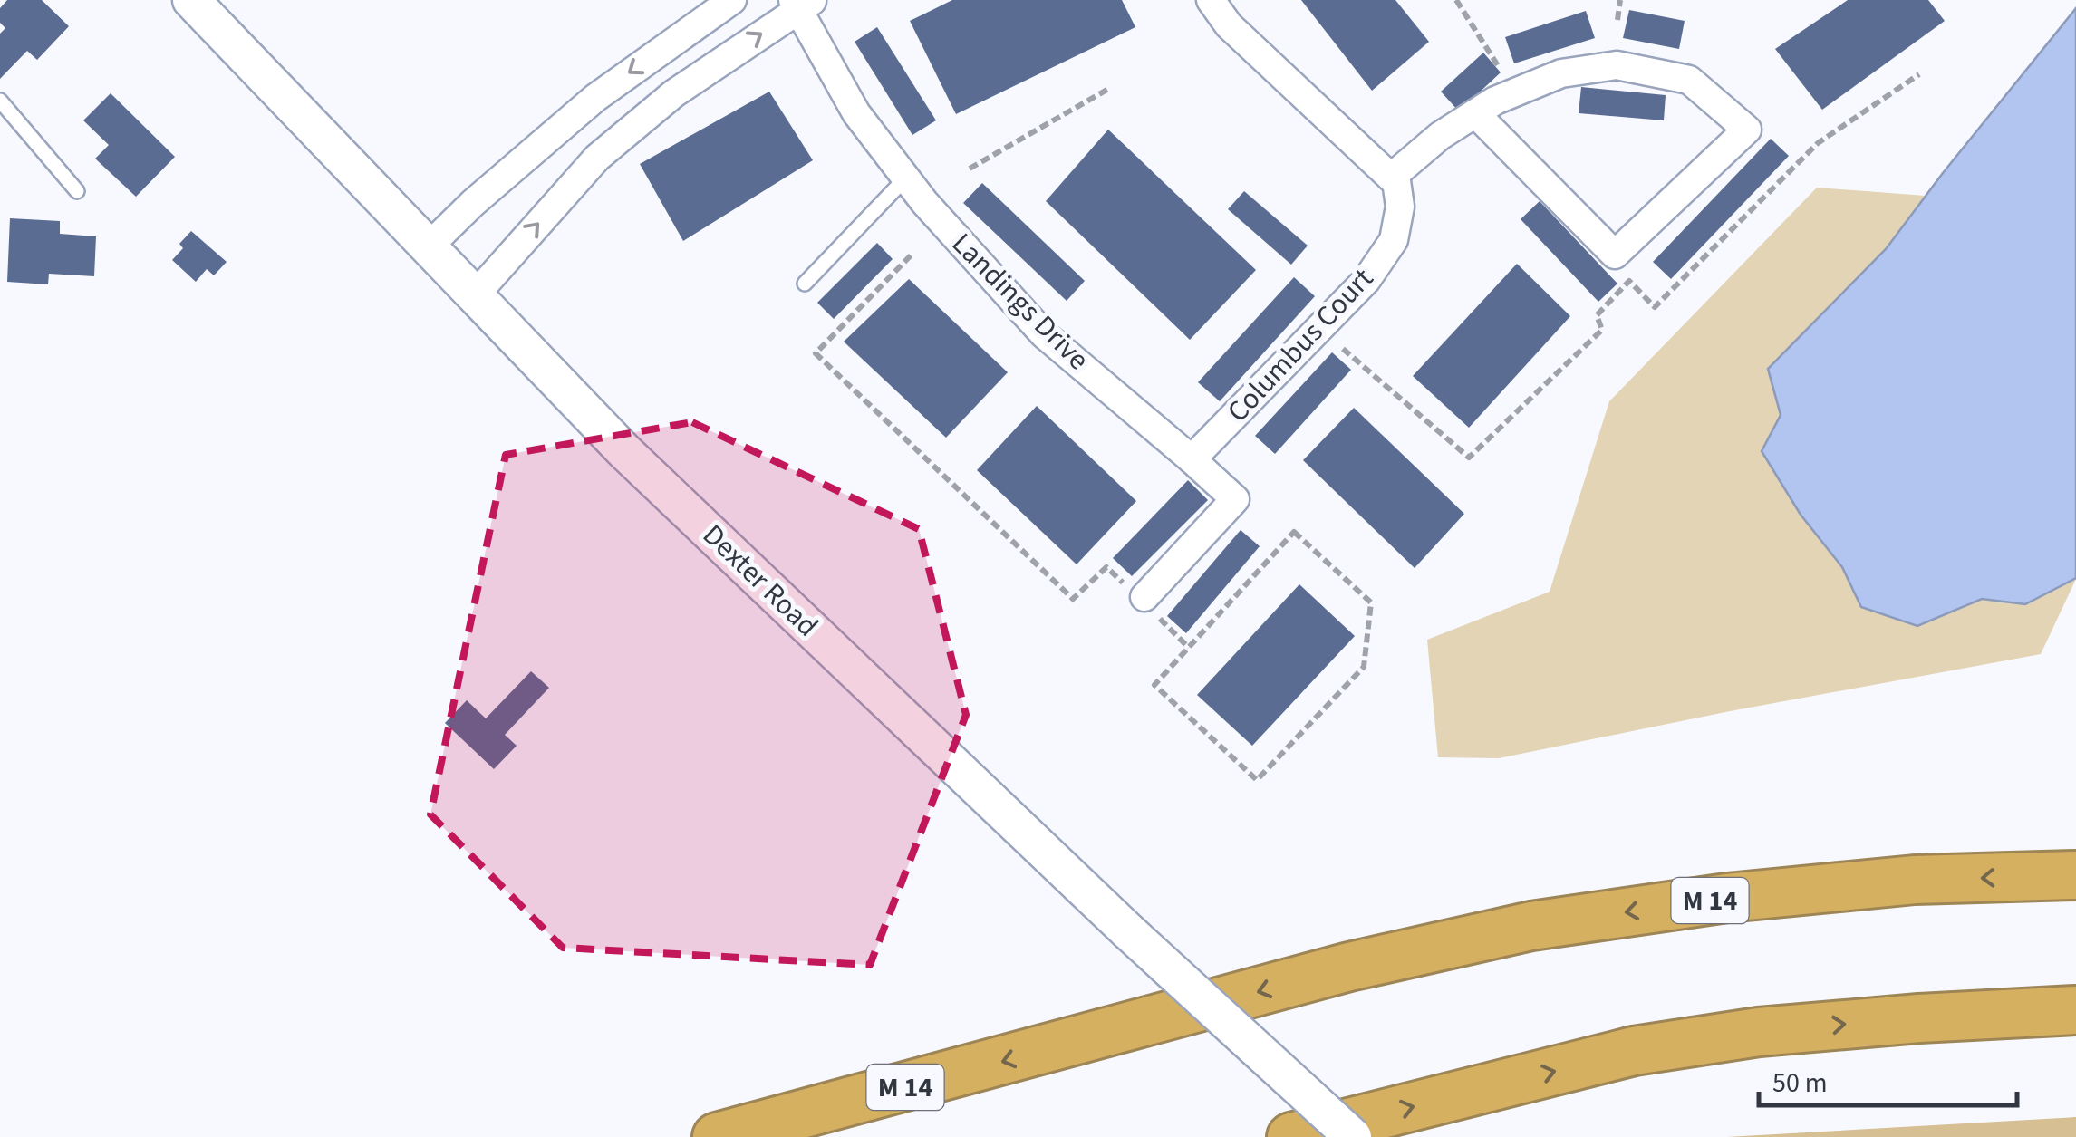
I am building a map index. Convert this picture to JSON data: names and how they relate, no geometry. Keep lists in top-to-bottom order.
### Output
{
  "streets": {
    "highway": ["M 14"],
    "main road": ["Dexter Road"],
    "street": ["Landings Drive", "Columbus Court"]
  },
  "crossings": [
    ["Landings Drive", "Columbus Court"]
  ],
  "scale_bar": "50 m"
}
